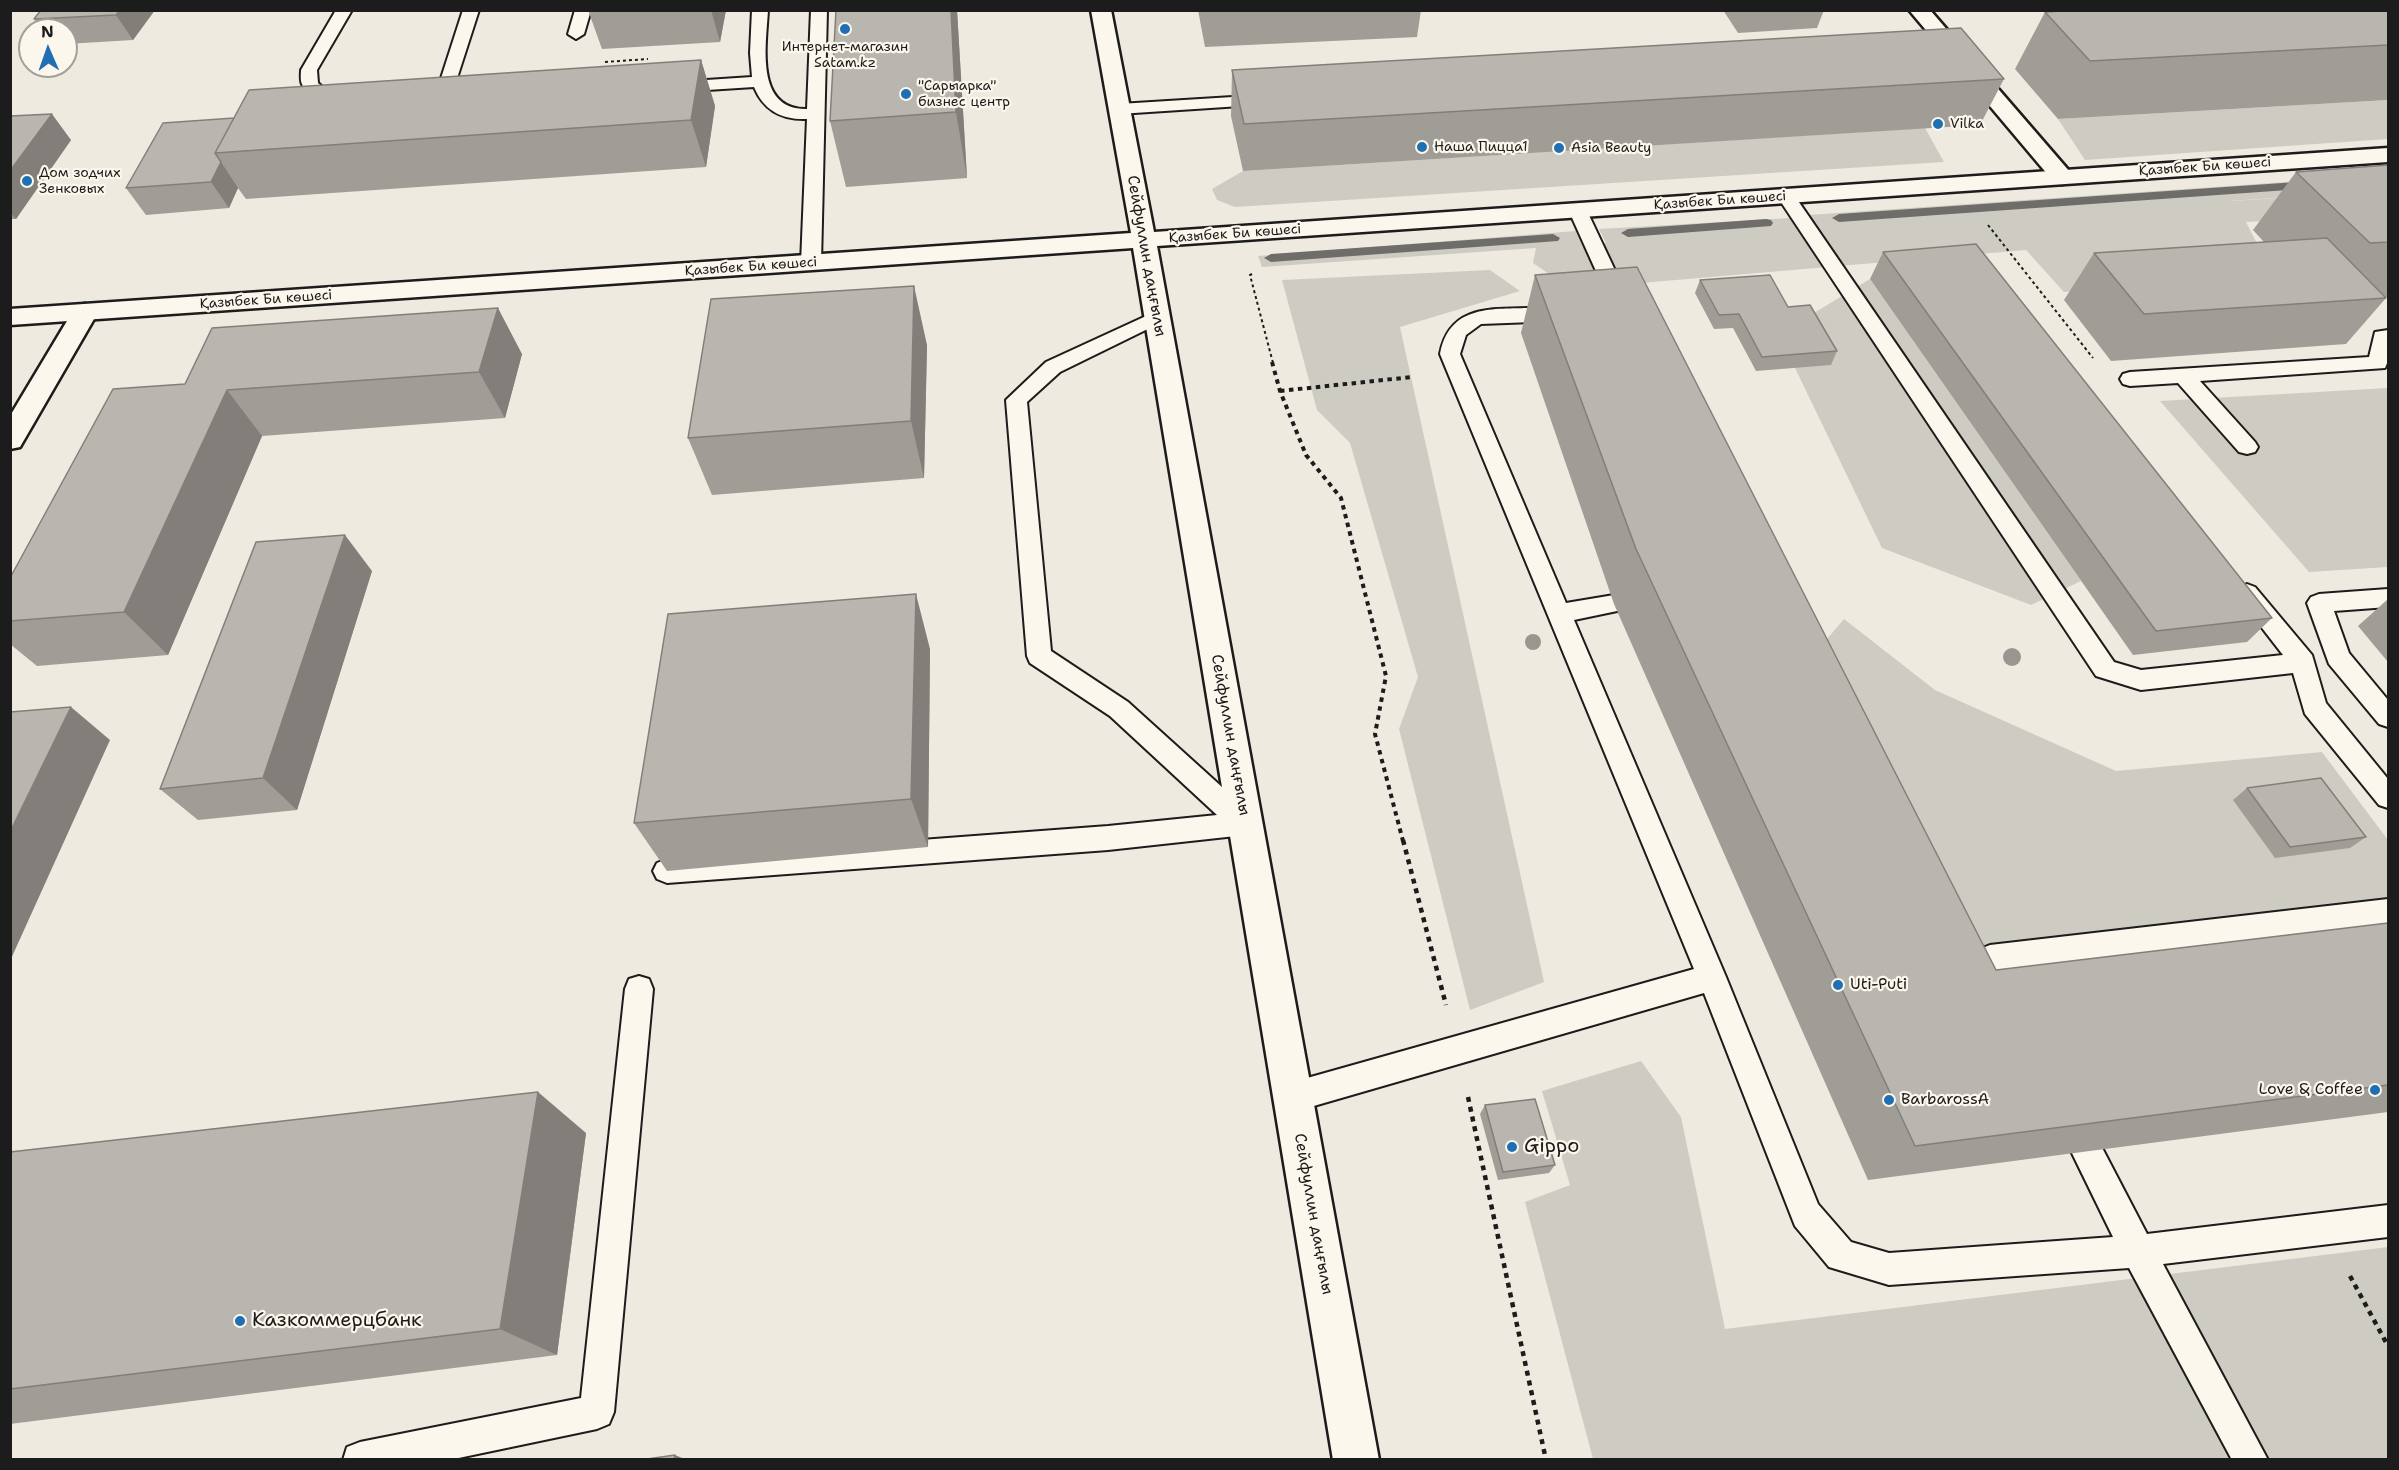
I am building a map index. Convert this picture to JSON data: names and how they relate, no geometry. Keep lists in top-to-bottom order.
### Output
{
  "streets": {
    "street": ["Қазыбек Би көшесі", "Сейфуллин даңғылы"]
  },
  "crossings": [
    ["Қазыбек Би көшесі", "Сейфуллин даңғылы"]
  ],
  "places": [
    "Интернет-магазин Satam.kz",
    "\"Сарыарка\" бизнес центр",
    "Vilka",
    "Наша Пицца1",
    "Asia Beauty",
    "Дом зодчих Зенковых",
    "Uti-Puti",
    "Love & Coffee",
    "BarbarossA",
    "Gippo",
    "Казкоммерцбанк"
  ],
  "north": "top"
}
